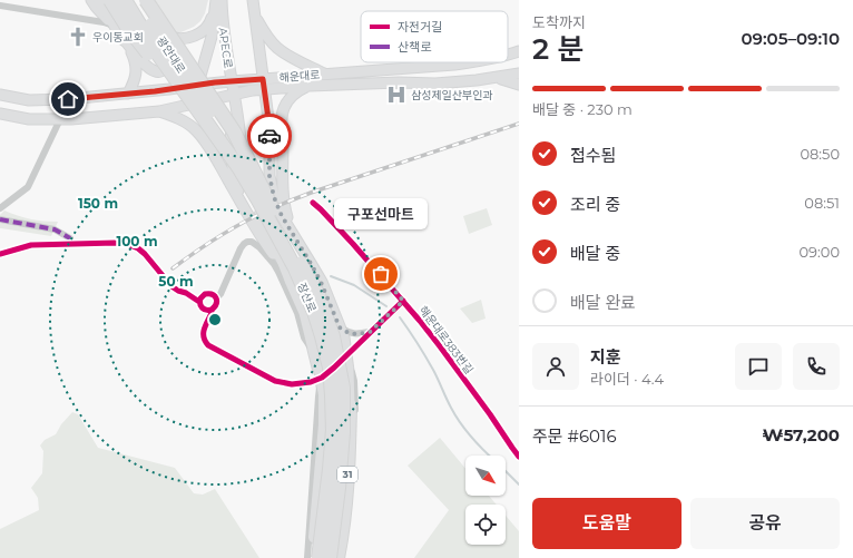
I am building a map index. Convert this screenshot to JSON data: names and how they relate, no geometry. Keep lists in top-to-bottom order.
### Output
{
  "streets": {
    "highway": ["광안대로", "장산로", "31"],
    "main road": ["APEC로", "해운대로"],
    "street": ["해운대로383번길"]
  },
  "crossings": [
    ["APEC로", "해운대로"],
    ["광안대로", "장산로"],
    ["해운대로", "31"]
  ],
  "places": {
    "church": ["우이동교회"],
    "hospital": ["삼성제일산부인과"],
    "other": ["구포선마트"]
  },
  "legend": ["자전거길", "산책로"],
  "north": "bottom right",
  "page": {
    "heading": ["2 분", "도착까지", "09:05–09:10"],
    "panel": [
      "지훈",
      "라이더 · 4.4",
      "주문 #6016",
      "₩57,200"
    ],
    "bar": "배달 중 · 230 m",
    "list": [
      ["접수됨", "08:50"],
      ["조리 중", "08:51"],
      ["배달 중", "09:00"],
      "배달 완료"
    ],
    "bubble": "구포선마트",
    "buttons": ["도움말", "공유"]
  },
  "rings": ["150 m", "100 m", "50 m"]
}
